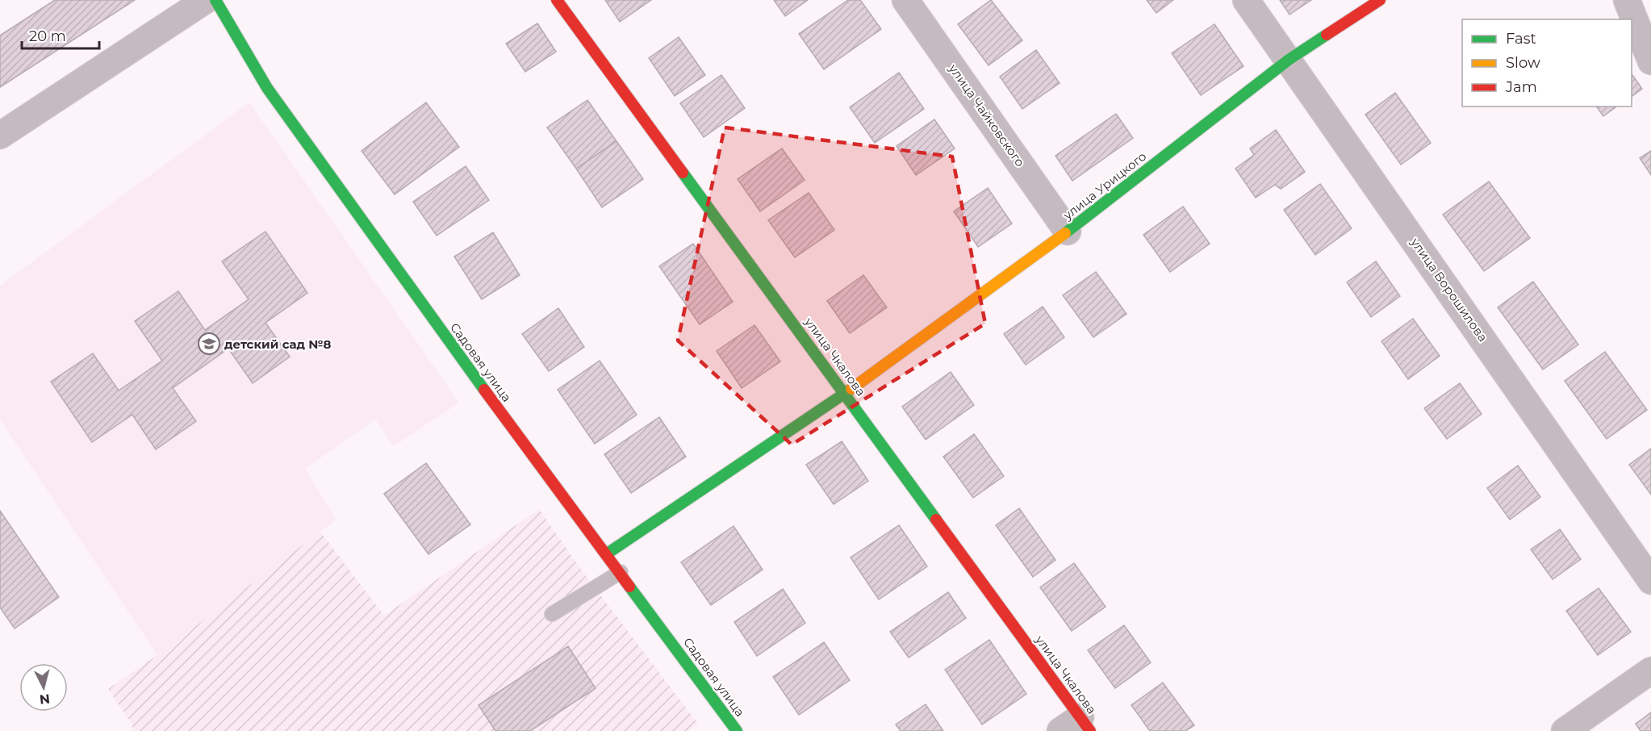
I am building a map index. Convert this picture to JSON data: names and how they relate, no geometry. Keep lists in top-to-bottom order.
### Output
{
  "streets": {
    "street": [
      "улица Чайковского",
      "улица Урицкого",
      "улица Ворошилова",
      "улица Чкалова",
      "Садовая улица"
    ]
  },
  "crossings": [
    ["улица Чайковского", "улица Урицкого"],
    ["улица Урицкого", "улица Ворошилова"],
    ["улица Урицкого", "улица Чкалова"],
    ["улица Урицкого", "Садовая улица"]
  ],
  "places": {
    "school or university": ["детский сад №8"]
  },
  "legend": ["Fast", "Slow", "Jam"],
  "scale_bar": "20 m",
  "north": "bottom"
}
